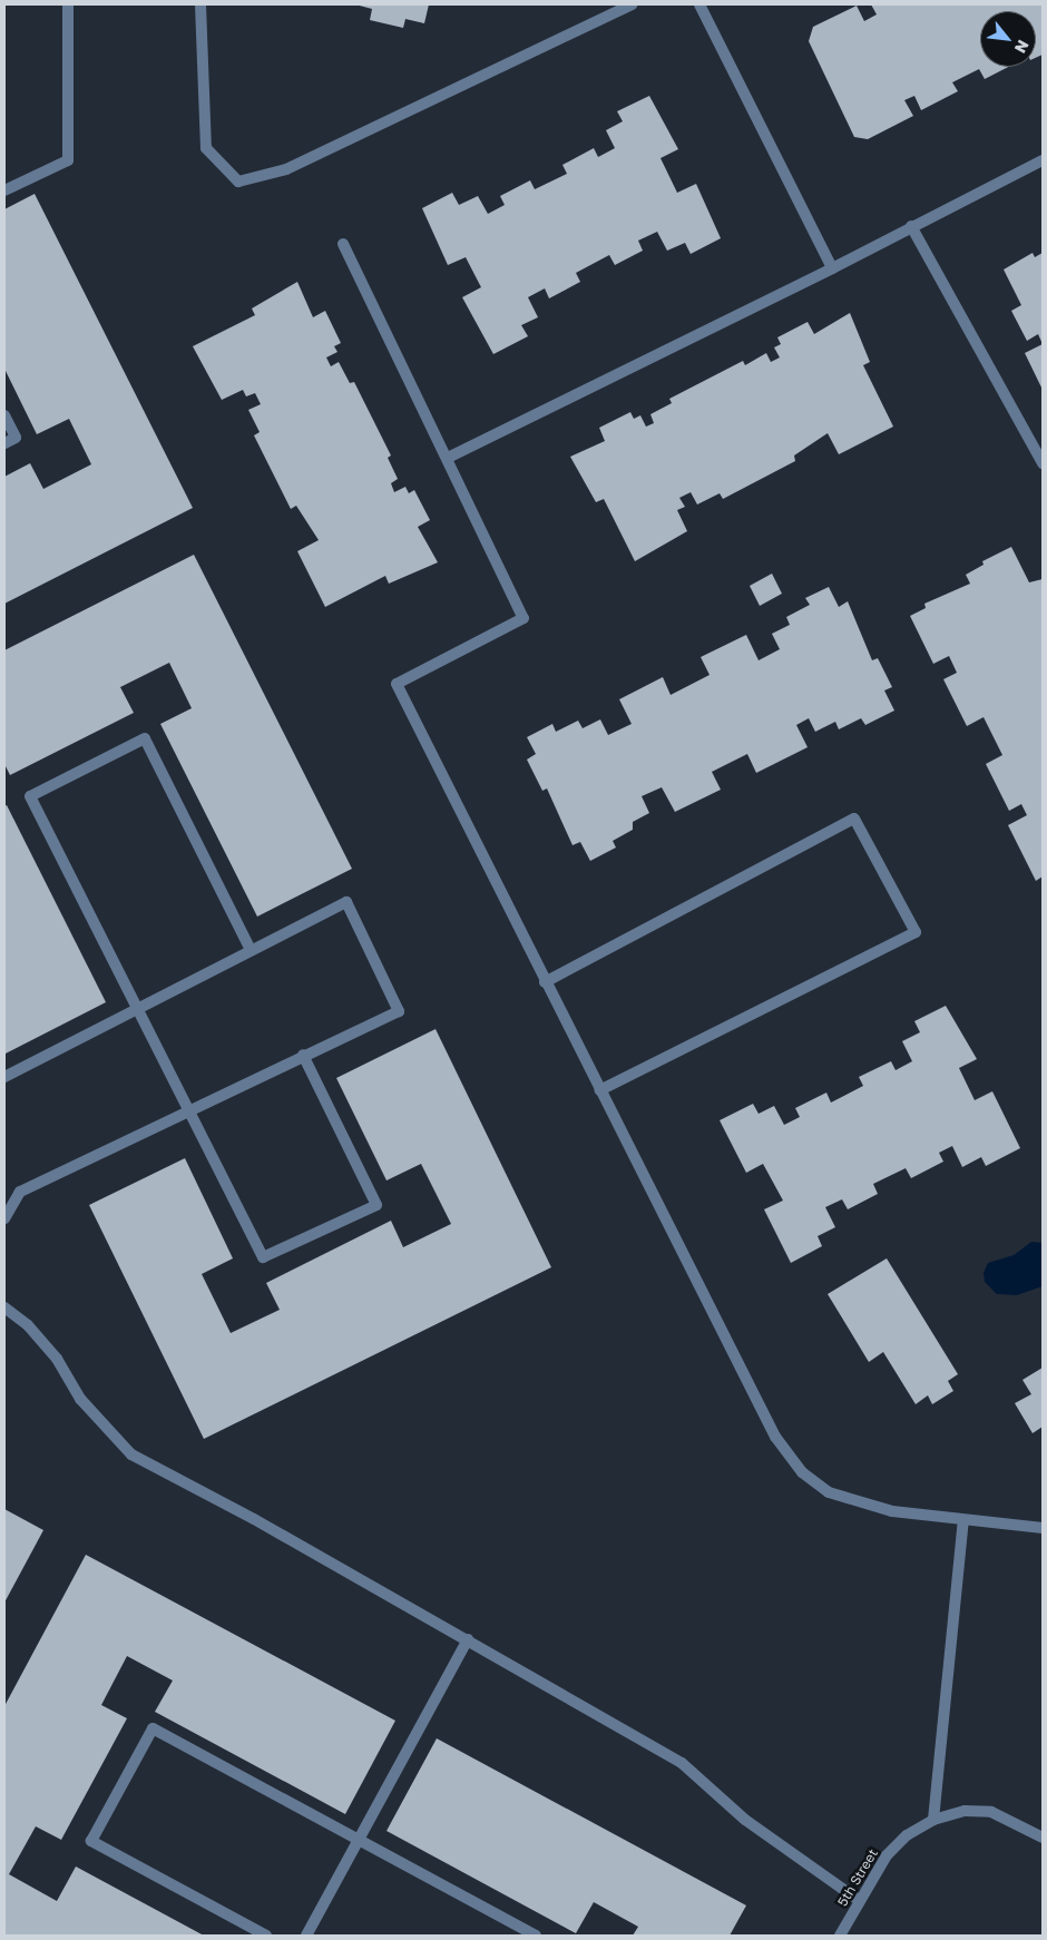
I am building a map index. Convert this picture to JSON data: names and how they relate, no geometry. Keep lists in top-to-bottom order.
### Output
{
  "streets": {
    "street": ["5th Street"]
  },
  "north": "bottom right"
}
